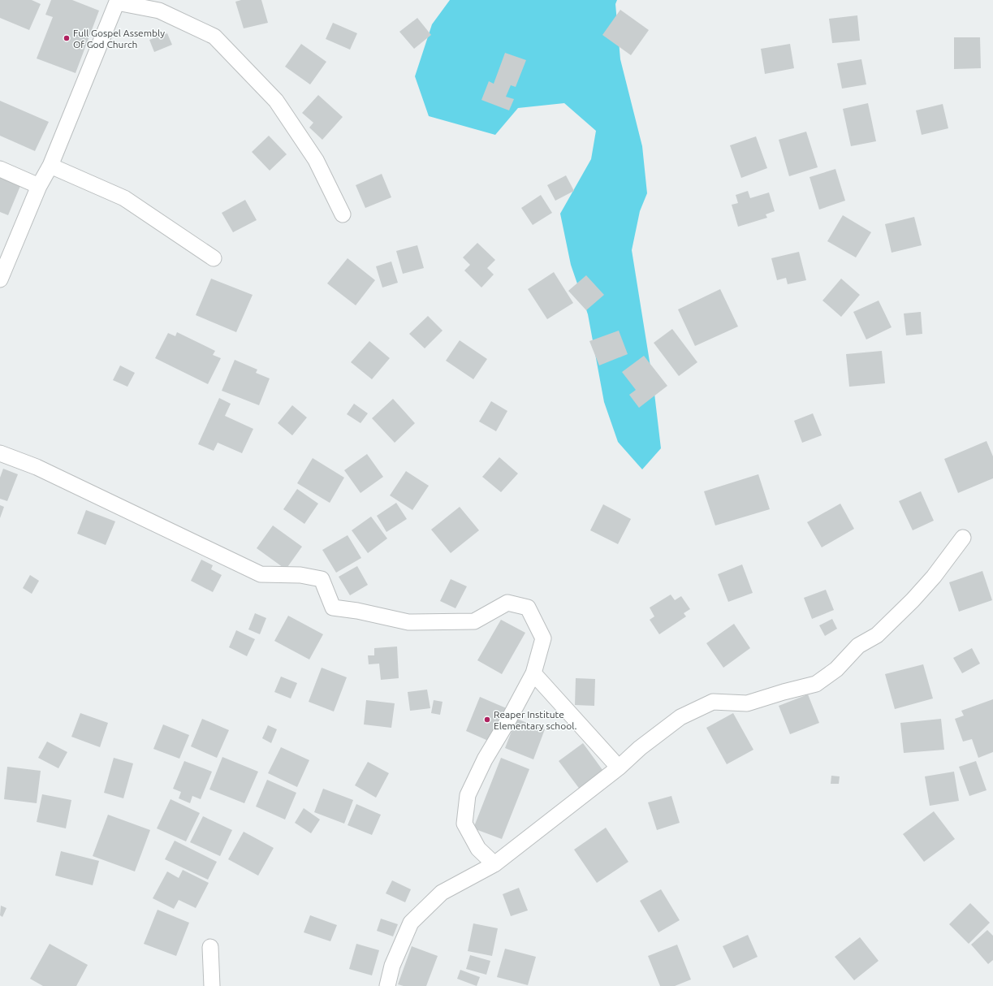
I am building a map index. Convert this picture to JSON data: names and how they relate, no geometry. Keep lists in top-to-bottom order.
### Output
{
  "places": ["Full Gospel Assembly Of God Church", "Reaper Institute Elementary school."]
}
